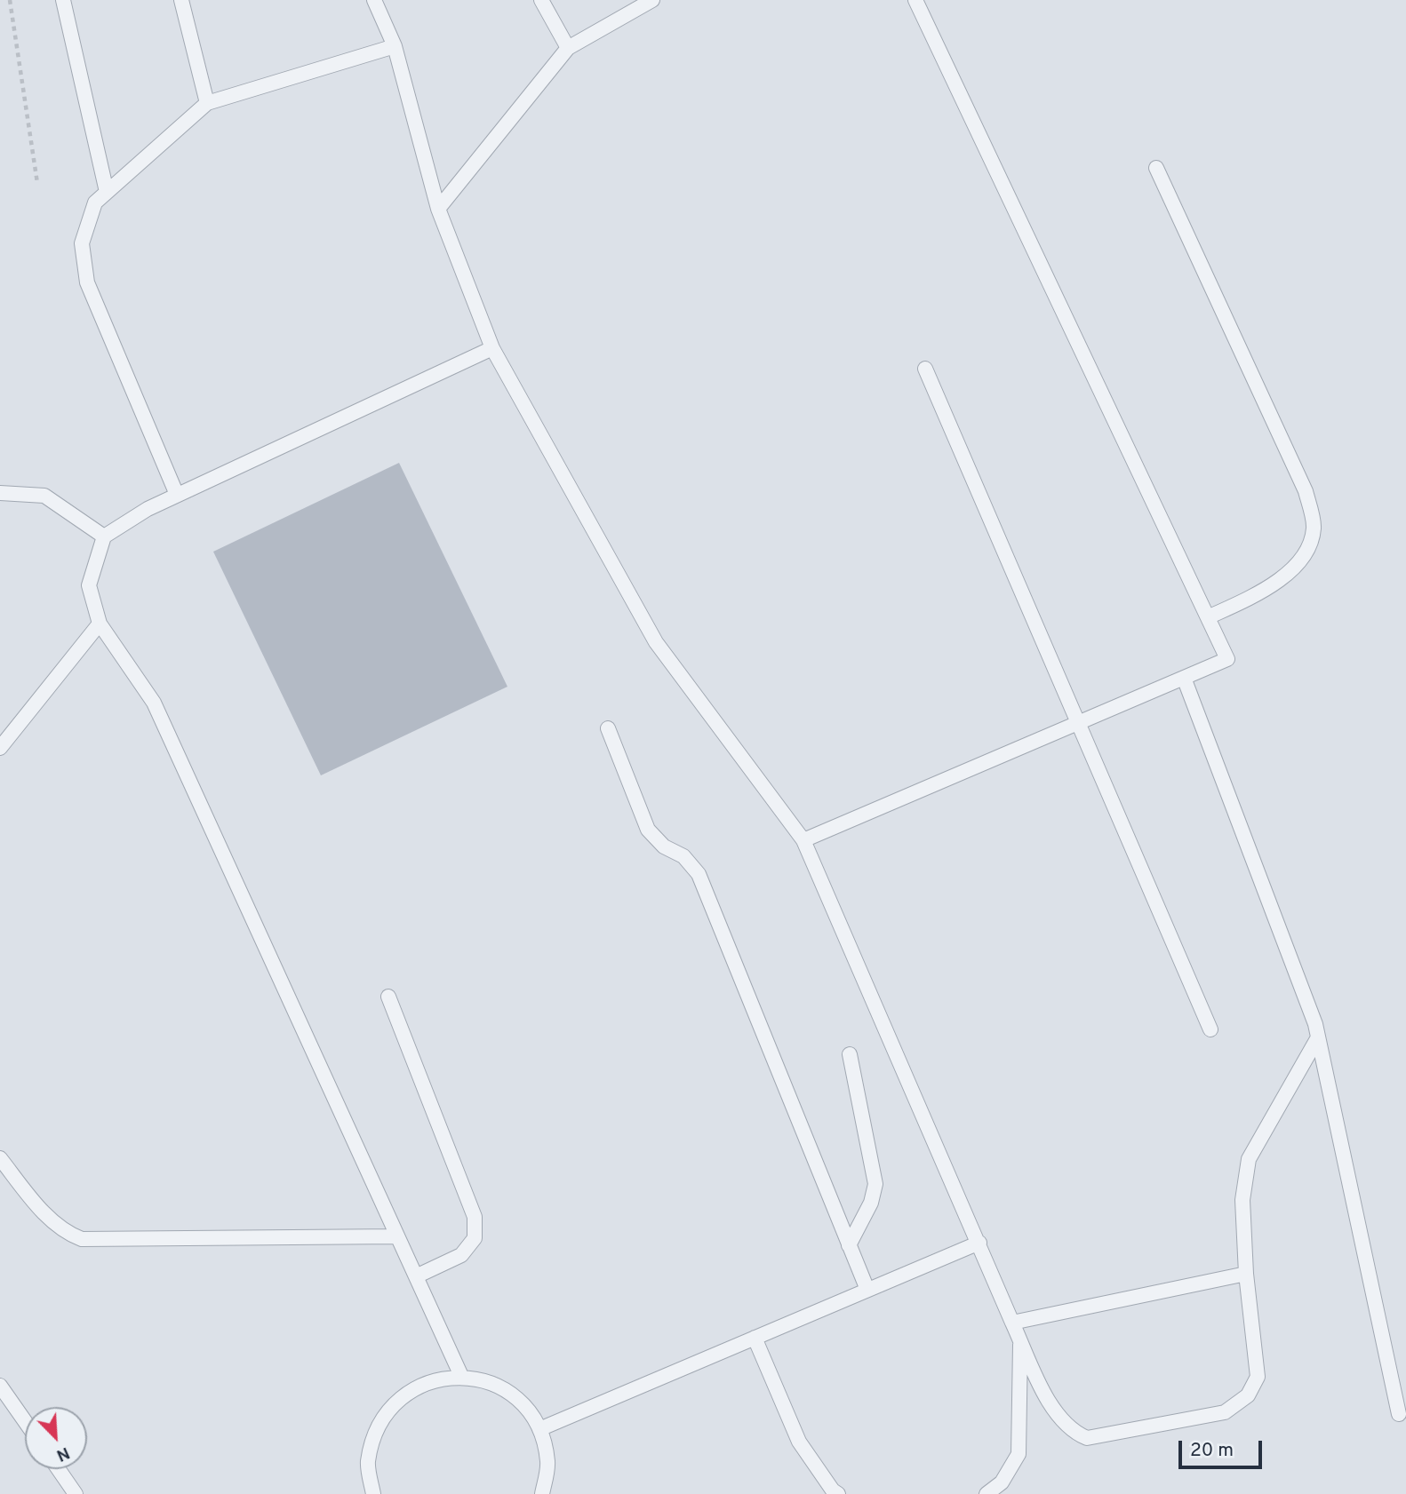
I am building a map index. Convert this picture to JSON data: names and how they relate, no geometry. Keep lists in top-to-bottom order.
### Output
{
  "scale_bar": "20 m",
  "north": "bottom right"
}
